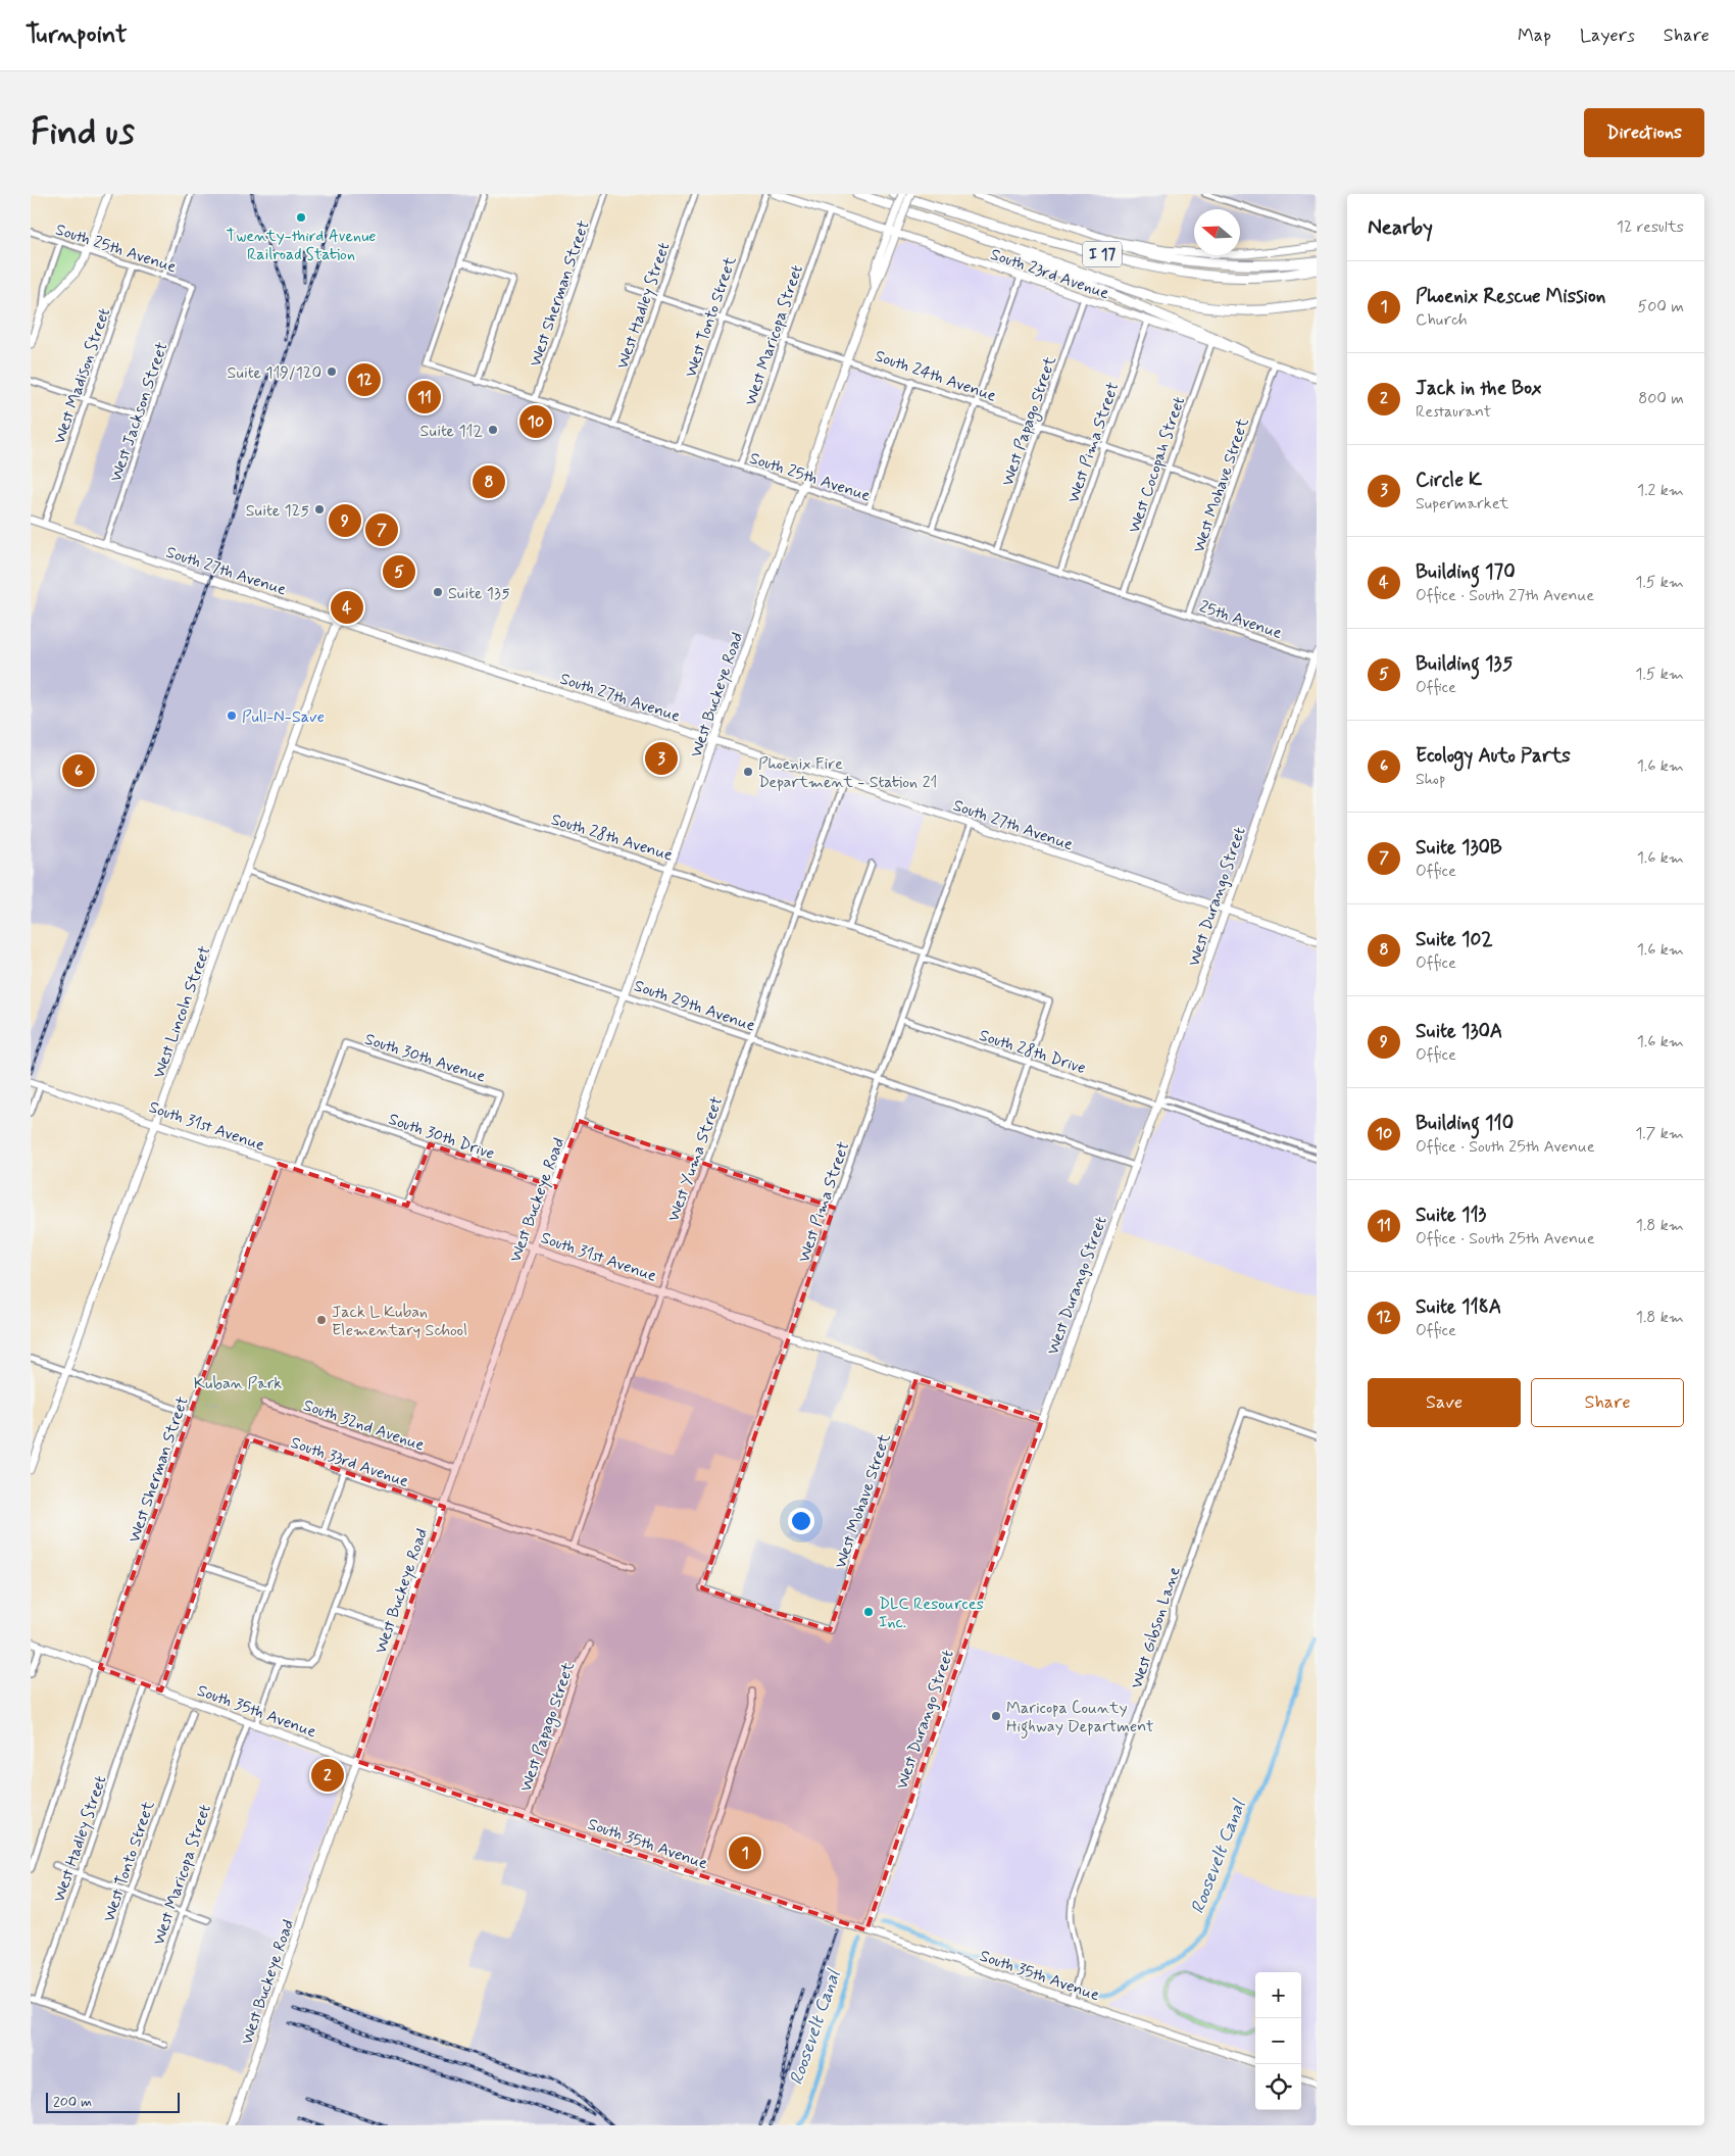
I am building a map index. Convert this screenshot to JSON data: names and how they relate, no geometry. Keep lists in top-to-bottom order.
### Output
{
  "streets": {
    "highway": ["I 17"],
    "main road": [
      "South 23rd Avenue",
      "South 27th Avenue",
      "West Buckeye Road",
      "West Durango Street",
      "West Lincoln Street",
      "South 31st Avenue",
      "South 35th Avenue"
    ],
    "street": [
      "South 25th Avenue",
      "West Sherman Street",
      "West Hadley Street",
      "West Tonto Street",
      "West Maricopa Street",
      "South 24th Avenue",
      "West Madison Street",
      "West Jackson Street",
      "West Papago Street",
      "West Pima Street",
      "West Cocopah Street",
      "West Mohave Street",
      "25th Avenue",
      "South 28th Avenue",
      "South 29th Avenue",
      "South 28th Drive",
      "South 30th Avenue",
      "South 30th Drive",
      "West Yuma Street",
      "South 32nd Avenue",
      "South 33rd Avenue",
      "West Gibson Lane"
    ]
  },
  "crossings": [
    ["South 25th Avenue", "West Sherman Street"],
    ["South 25th Avenue", "West Hadley Street"],
    ["South 25th Avenue", "West Tonto Street"],
    ["South 25th Avenue", "West Maricopa Street"],
    ["South 25th Avenue", "West Madison Street"],
    ["South 25th Avenue", "West Jackson Street"],
    ["South 25th Avenue", "West Papago Street"],
    ["South 25th Avenue", "West Pima Street"],
    ["South 25th Avenue", "West Cocopah Street"],
    ["South 25th Avenue", "West Mohave Street"],
    ["South 25th Avenue", "25th Avenue"],
    ["South 25th Avenue", "West Buckeye Road"],
    ["South 23rd Avenue", "West Maricopa Street"],
    ["South 23rd Avenue", "West Papago Street"],
    ["South 23rd Avenue", "West Pima Street"],
    ["South 23rd Avenue", "West Cocopah Street"],
    ["South 23rd Avenue", "West Mohave Street"],
    ["South 23rd Avenue", "West Buckeye Road"],
    ["West Sherman Street", "South 31st Avenue"],
    ["West Sherman Street", "South 35th Avenue"],
    ["West Hadley Street", "South 24th Avenue"],
    ["West Hadley Street", "South 35th Avenue"],
    ["West Tonto Street", "South 24th Avenue"],
    ["West Maricopa Street", "South 24th Avenue"],
    ["West Maricopa Street", "South 35th Avenue"],
    ["South 24th Avenue", "West Papago Street"],
    ["South 24th Avenue", "West Pima Street"],
    ["South 24th Avenue", "West Cocopah Street"],
    ["South 24th Avenue", "West Mohave Street"],
    ["South 24th Avenue", "West Buckeye Road"],
    ["West Madison Street", "South 27th Avenue"],
    ["West Jackson Street", "South 27th Avenue"],
    ["West Papago Street", "South 35th Avenue"],
    ["West Pima Street", "West Mohave Street"],
    ["West Pima Street", "South 27th Avenue"],
    ["West Pima Street", "South 28th Avenue"],
    ["West Pima Street", "South 29th Avenue"],
    ["West Pima Street", "South 28th Drive"],
    ["West Pima Street", "South 31st Avenue"],
    ["West Mohave Street", "25th Avenue"],
    ["West Mohave Street", "South 31st Avenue"],
    ["South 27th Avenue", "West Buckeye Road"],
    ["South 27th Avenue", "West Durango Street"],
    ["South 27th Avenue", "West Lincoln Street"],
    ["South 27th Avenue", "West Yuma Street"],
    ["25th Avenue", "West Durango Street"],
    ["West Buckeye Road", "South 28th Avenue"],
    ["West Buckeye Road", "South 29th Avenue"],
    ["West Buckeye Road", "South 31st Avenue"],
    ["West Buckeye Road", "South 30th Drive"],
    ["West Buckeye Road", "South 32nd Avenue"],
    ["West Buckeye Road", "South 33rd Avenue"],
    ["West Buckeye Road", "South 35th Avenue"],
    ["South 28th Avenue", "West Lincoln Street"],
    ["South 28th Avenue", "South 28th Drive"],
    ["South 28th Avenue", "West Yuma Street"],
    ["West Durango Street", "South 29th Avenue"],
    ["West Durango Street", "South 28th Drive"],
    ["West Durango Street", "South 31st Avenue"],
    ["West Durango Street", "South 35th Avenue"],
    ["South 29th Avenue", "West Lincoln Street"],
    ["South 29th Avenue", "West Yuma Street"],
    ["West Lincoln Street", "South 31st Avenue"],
    ["South 30th Avenue", "South 30th Drive"],
    ["South 31st Avenue", "West Yuma Street"],
    ["West Yuma Street", "South 33rd Avenue"],
    ["West Gibson Lane", "South 35th Avenue"]
  ],
  "water": ["Roosevelt Canal"],
  "parks": ["Kuban Park"],
  "places": [
    "Twenty-third Avenue Railroad Station",
    "Suite 119/120",
    "Suite 112",
    "Suite 125",
    "Suite 135",
    "Pull-N-Save",
    "Phoenix Fire Department - Station 21",
    "Jack L Kuban Elementary School",
    "DLC Resources Inc.",
    "Maricopa County Highway Department"
  ],
  "scale_bar": "200 m",
  "north": "left",
  "page": {
    "header": "Turnpoint",
    "nav": ["Map", "Layers", "Share"],
    "buttons": [
      "Directions",
      ["Save", "Share"]
    ],
    "title": "Find us",
    "heading": ["Nearby", "12 results"],
    "list": [
      {
        "mark": "1",
        "name": "Phoenix Rescue Mission",
        "note": "Church",
        "value": "500 m"
      },
      {
        "mark": "2",
        "name": "Jack in the Box",
        "note": "Restaurant",
        "value": "800 m"
      },
      {
        "mark": "3",
        "name": "Circle K",
        "note": "Supermarket",
        "value": "1.2 km"
      },
      {
        "mark": "4",
        "name": "Building 170",
        "note": "Office · South 27th Avenue",
        "value": "1.5 km"
      },
      {
        "mark": "5",
        "name": "Building 135",
        "note": "Office",
        "value": "1.5 km"
      },
      {
        "mark": "6",
        "name": "Ecology Auto Parts",
        "note": "Shop",
        "value": "1.6 km"
      },
      {
        "mark": "7",
        "name": "Suite 130B",
        "note": "Office",
        "value": "1.6 km"
      },
      {
        "mark": "8",
        "name": "Suite 102",
        "note": "Office",
        "value": "1.6 km"
      },
      {
        "mark": "9",
        "name": "Suite 130A",
        "note": "Office",
        "value": "1.6 km"
      },
      {
        "mark": "10",
        "name": "Building 110",
        "note": "Office · South 25th Avenue",
        "value": "1.7 km"
      },
      {
        "mark": "11",
        "name": "Suite 113",
        "note": "Office · South 25th Avenue",
        "value": "1.8 km"
      },
      {
        "mark": "12",
        "name": "Suite 118A",
        "note": "Office",
        "value": "1.8 km"
      }
    ],
    "pins": [
      "12",
      "11",
      "10",
      "8",
      "9",
      "7",
      "5",
      "4",
      "3",
      "6",
      "2",
      "1"
    ],
    "map_buttons": ["+", "−"],
    "scale": "200 m"
  }
}
